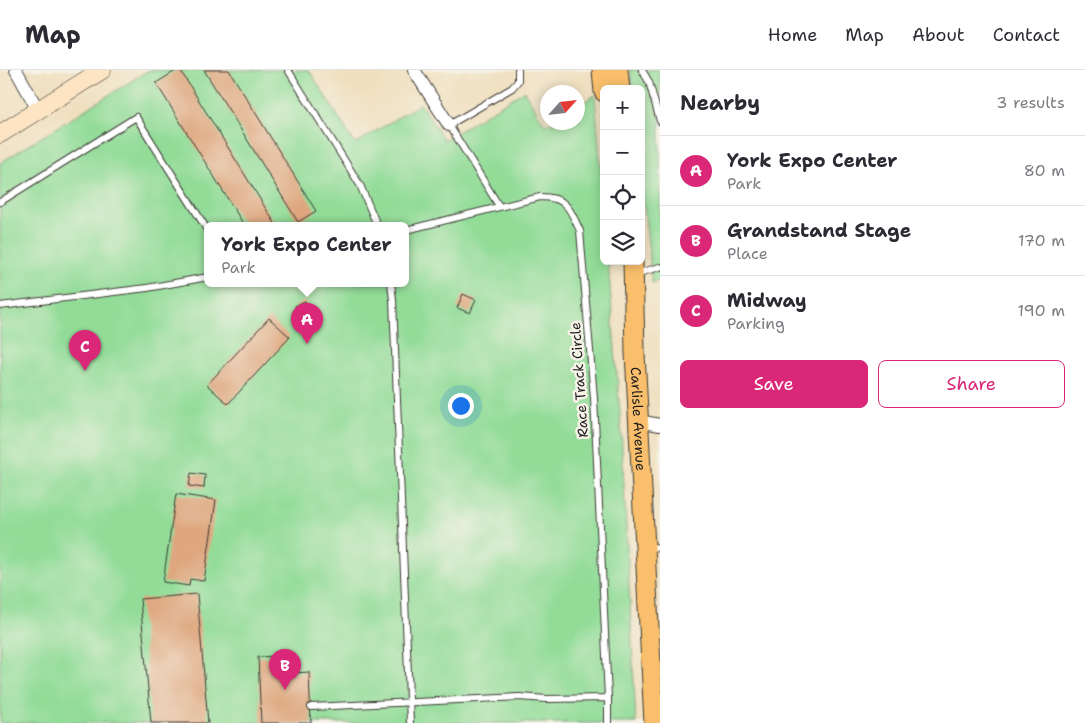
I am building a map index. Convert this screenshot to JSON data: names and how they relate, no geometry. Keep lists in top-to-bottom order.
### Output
{
  "streets": {
    "main road": ["Carlisle Avenue"],
    "lane": ["Race Track Circle"]
  },
  "north": "top right",
  "page": {
    "header": "Map",
    "nav": [
      "Home",
      "Map",
      "About",
      "Contact"
    ],
    "heading": ["Nearby", "3 results"],
    "map_buttons": ["+", "−"],
    "list": [
      {
        "mark": "A",
        "name": "York Expo Center",
        "note": "Park",
        "value": "80 m"
      },
      {
        "mark": "B",
        "name": "Grandstand Stage",
        "note": "Place",
        "value": "170 m"
      },
      {
        "mark": "C",
        "name": "Midway",
        "note": "Parking",
        "value": "190 m"
      }
    ],
    "popup": ["York Expo Center", "Park"],
    "pins": ["A", "C", "B"],
    "buttons": ["Save", "Share"]
  }
}
